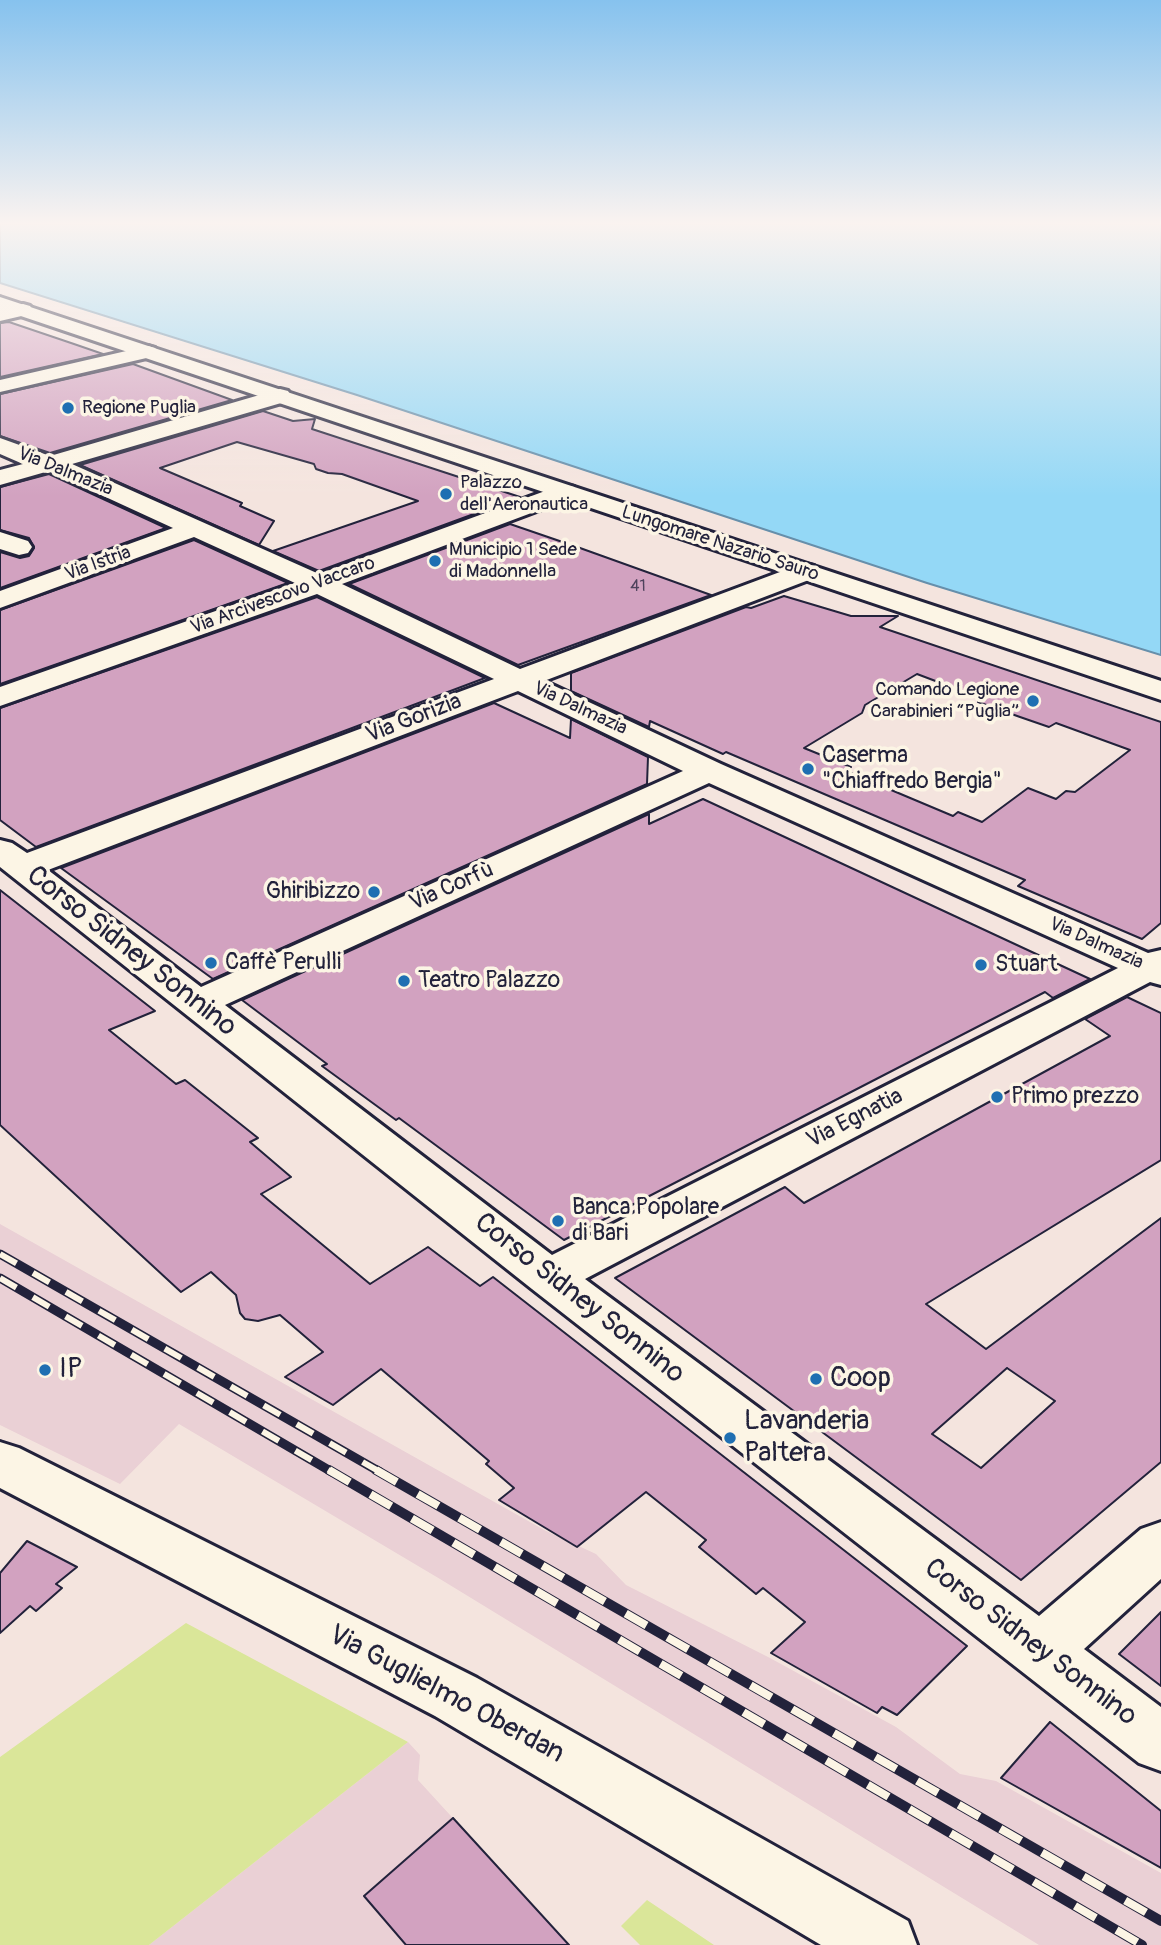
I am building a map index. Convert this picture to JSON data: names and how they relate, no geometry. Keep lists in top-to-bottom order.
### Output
{
  "streets": {
    "street": [
      "Via Dalmazia",
      "Lungomare Nazario Sauro",
      "Via Istria",
      "Via Arcivescovo Vaccaro",
      "Via Gorizia",
      "Via Corfù",
      "Corso Sidney Sonnino",
      "Via Egnatia",
      "Via Guglielmo Oberdan"
    ]
  },
  "crossings": [
    ["Via Dalmazia", "Via Istria"],
    ["Via Dalmazia", "Via Arcivescovo Vaccaro"],
    ["Via Dalmazia", "Via Gorizia"],
    ["Via Dalmazia", "Via Corfù"],
    ["Via Dalmazia", "Via Egnatia"],
    ["Lungomare Nazario Sauro", "Via Arcivescovo Vaccaro"],
    ["Lungomare Nazario Sauro", "Via Gorizia"],
    ["Via Gorizia", "Corso Sidney Sonnino"],
    ["Via Corfù", "Corso Sidney Sonnino"],
    ["Corso Sidney Sonnino", "Via Egnatia"]
  ],
  "places": [
    "Regione Puglia",
    "Palazzo dell'Aeronautica",
    "Municipio 1 Sede di Madonnella",
    "Comando Legione Carabinieri “Puglia”",
    "Caserma \"Chiaffredo Bergia\"",
    "Ghiribizzo",
    "Caffè Perulli",
    "Stuart",
    "Teatro Palazzo",
    "Primo prezzo",
    "Banca Popolare di Bari",
    "IP",
    "Coop",
    "Lavanderia Paltera"
  ],
  "house_numbers": ["41"]
}
